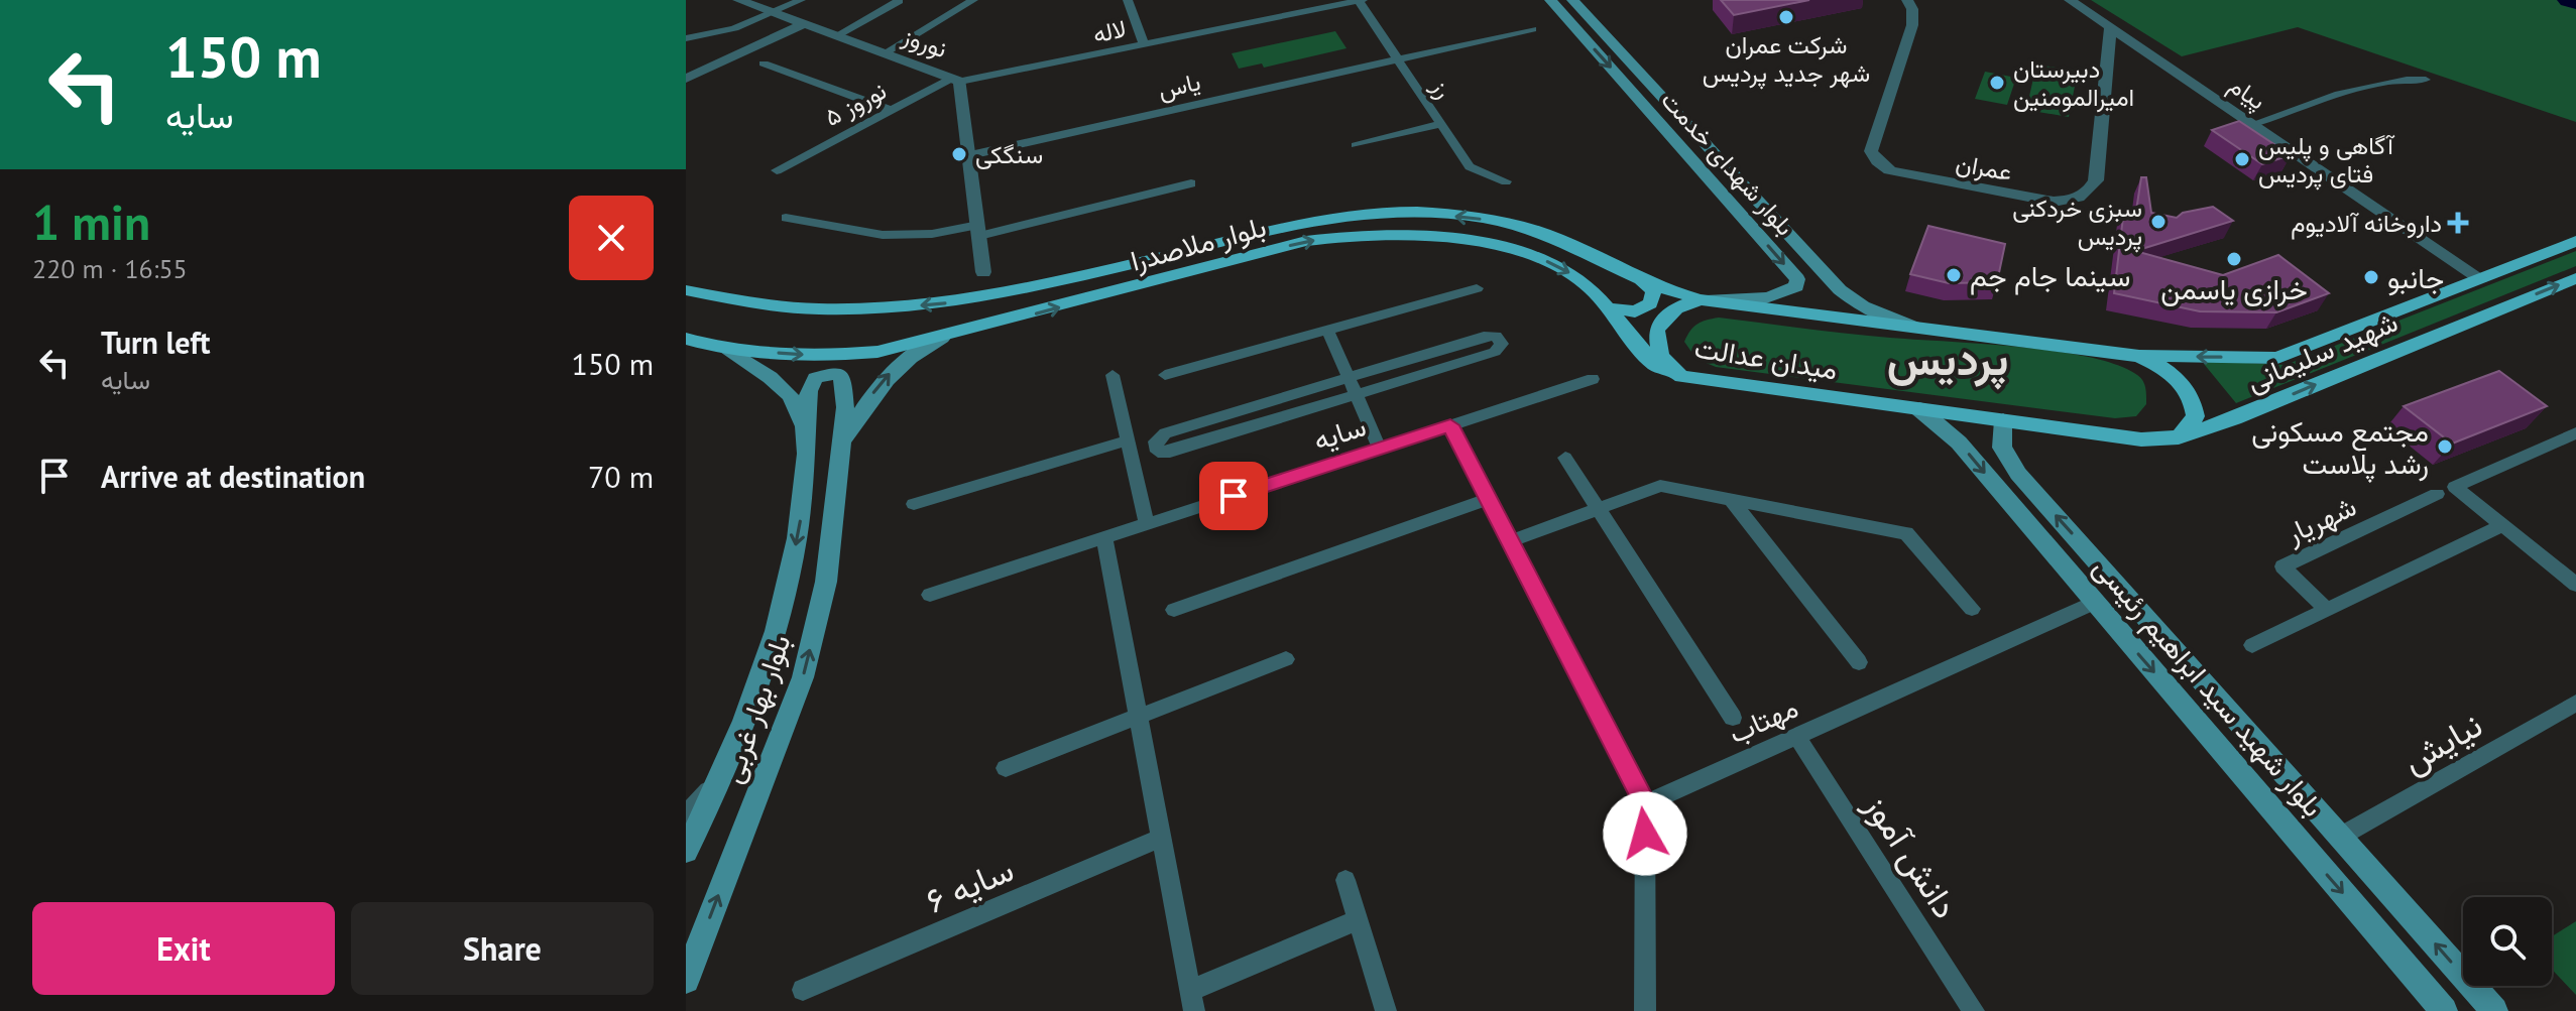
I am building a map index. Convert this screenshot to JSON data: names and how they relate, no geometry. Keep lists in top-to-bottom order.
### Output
{
  "streets": {
    "main road": [
      "بلوار شهدای خدمت",
      "بلوار ملاصدرا",
      "شهید سلیمانی",
      "میدان عدالت",
      "بلوار شهید سید ابراهیم رئیسی",
      "بلوار بهار غربی"
    ],
    "street": [
      "لاله",
      "نوروز",
      "یاس",
      "رز",
      "پیام",
      "نوروز ۵",
      "عمران",
      "سایه",
      "شهریار",
      "مهتاب",
      "نیایش",
      "دانش آموز",
      "سایه ۶"
    ]
  },
  "crossings": [
    ["لاله", "نوروز"],
    ["لاله", "رز"],
    ["لاله", "نوروز ۵"],
    ["نوروز", "یاس"],
    ["نوروز", "نوروز ۵"],
    ["یاس", "رز"],
    ["پیام", "عمران"],
    ["بلوار شهدای خدمت", "بلوار ملاصدرا"],
    ["بلوار شهدای خدمت", "میدان عدالت"],
    ["بلوار ملاصدرا", "میدان عدالت"],
    ["شهید سلیمانی", "میدان عدالت"],
    ["میدان عدالت", "بلوار شهید سید ابراهیم رئیسی"],
    ["بلوار شهید سید ابراهیم رئیسی", "مهتاب"],
    ["بلوار شهید سید ابراهیم رئیسی", "نیایش"],
    ["مهتاب", "دانش آموز"]
  ],
  "districts": ["پردیس"],
  "places": {
    "other": [
      "شرکت عمران شهر جدید پردیس",
      "دبیرستان امیرالمومنین",
      "سنگکی",
      "آگاهی و پلیس فتای پردیس",
      "سبزی خردکنی پردیس",
      "خرازی یاسمن",
      "سینما جام جم",
      "جانبو",
      "مجتمع مسکونی رشد پلاست"
    ],
    "health": ["داروخانه آلادیوم"]
  },
  "page": {
    "turn": ["150 m", "سایه"],
    "heading": ["1 min", "220 m · 16:55"],
    "list": [
      {
        "name": "Turn left",
        "note": "سایه",
        "value": "150 m"
      },
      {
        "name": "Arrive at destination",
        "value": "70 m"
      }
    ],
    "buttons": ["Exit", "Share"]
  }
}
